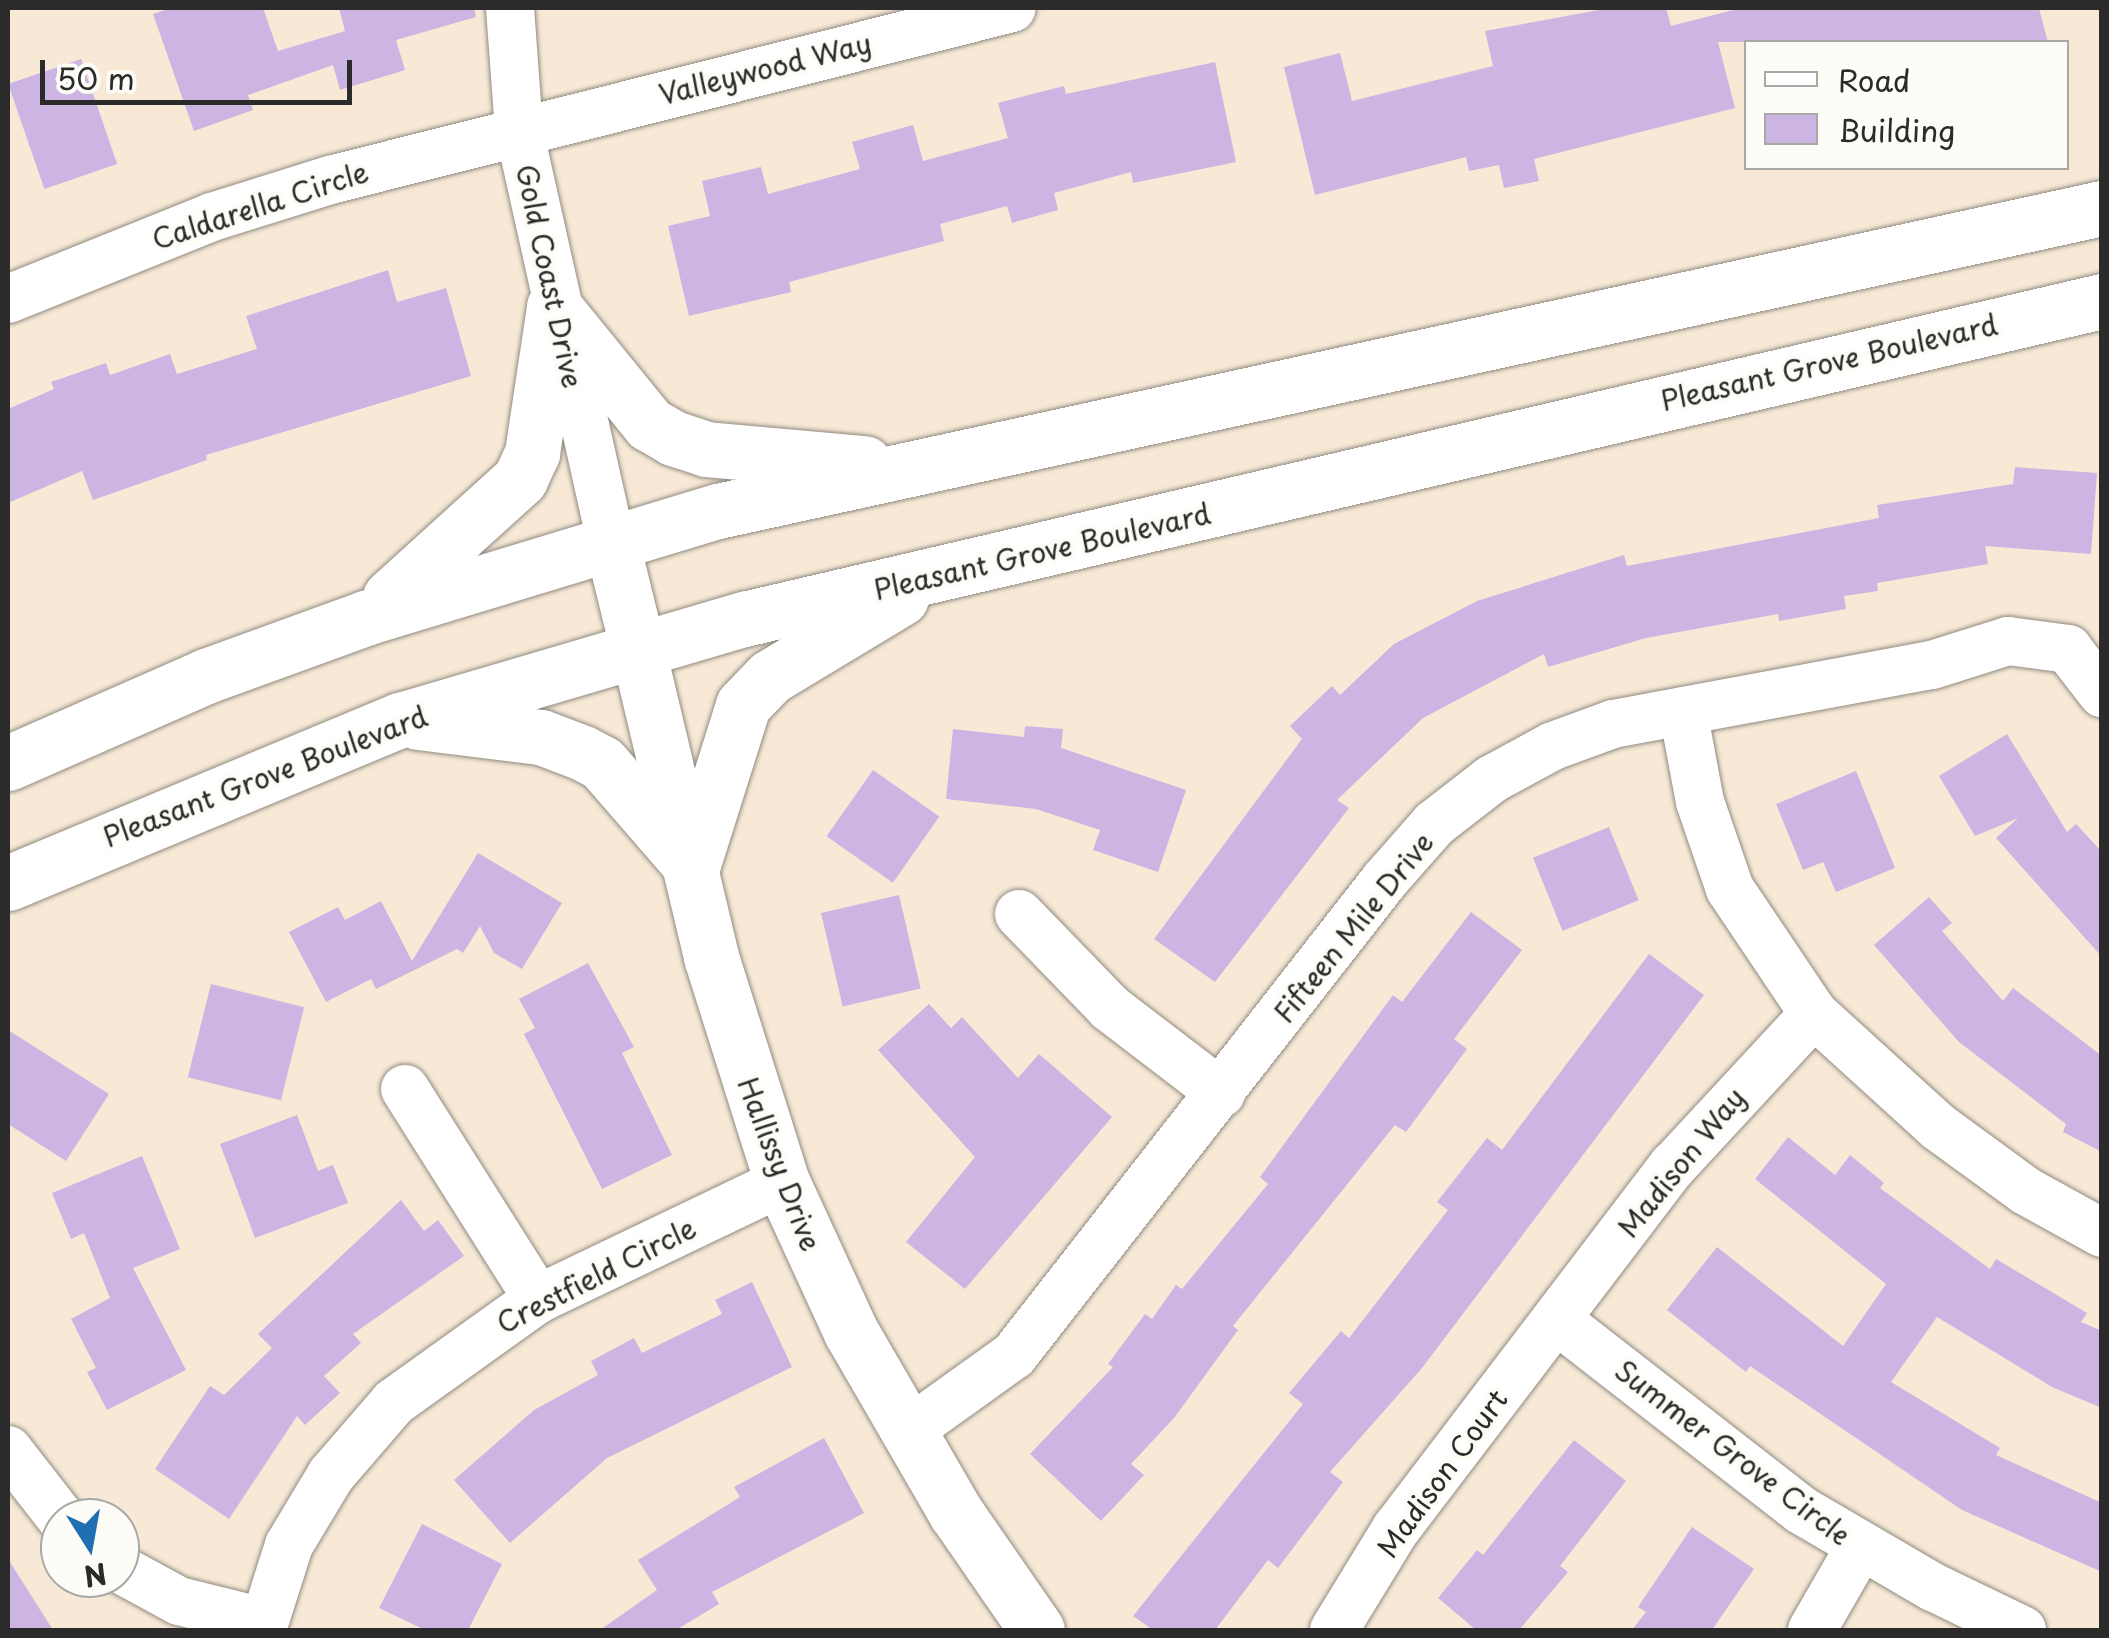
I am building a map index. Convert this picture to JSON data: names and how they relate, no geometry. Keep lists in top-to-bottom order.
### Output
{
  "streets": {
    "main road": ["Pleasant Grove Boulevard", "Hallissy Drive"],
    "street": [
      "Valleywood Way",
      "Caldarella Circle",
      "Gold Coast Drive",
      "Fifteen Mile Drive",
      "Madison Way",
      "Crestfield Circle",
      "Summer Grove Circle",
      "Madison Court"
    ]
  },
  "crossings": [
    ["Valleywood Way", "Caldarella Circle"],
    ["Valleywood Way", "Gold Coast Drive"],
    ["Caldarella Circle", "Gold Coast Drive"],
    ["Gold Coast Drive", "Hallissy Drive"],
    ["Pleasant Grove Boulevard", "Hallissy Drive"],
    ["Fifteen Mile Drive", "Hallissy Drive"],
    ["Madison Way", "Summer Grove Circle"],
    ["Madison Way", "Madison Court"],
    ["Hallissy Drive", "Crestfield Circle"],
    ["Summer Grove Circle", "Madison Court"]
  ],
  "legend": ["Road", "Building"],
  "scale_bar": "50 m",
  "north": "bottom"
}
